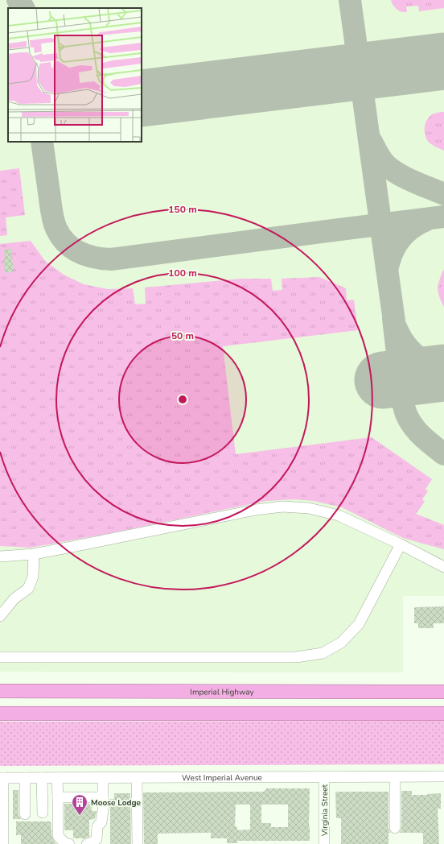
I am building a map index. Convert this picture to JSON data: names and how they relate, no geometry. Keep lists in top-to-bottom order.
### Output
{
  "streets": {
    "main road": ["Imperial Highway"],
    "street": ["West Imperial Avenue", "Virginia Street"]
  },
  "crossings": [
    ["West Imperial Avenue", "Virginia Street"]
  ],
  "places": {
    "building": ["Moose Lodge"]
  },
  "rings": ["150 m", "100 m", "50 m"]
}
